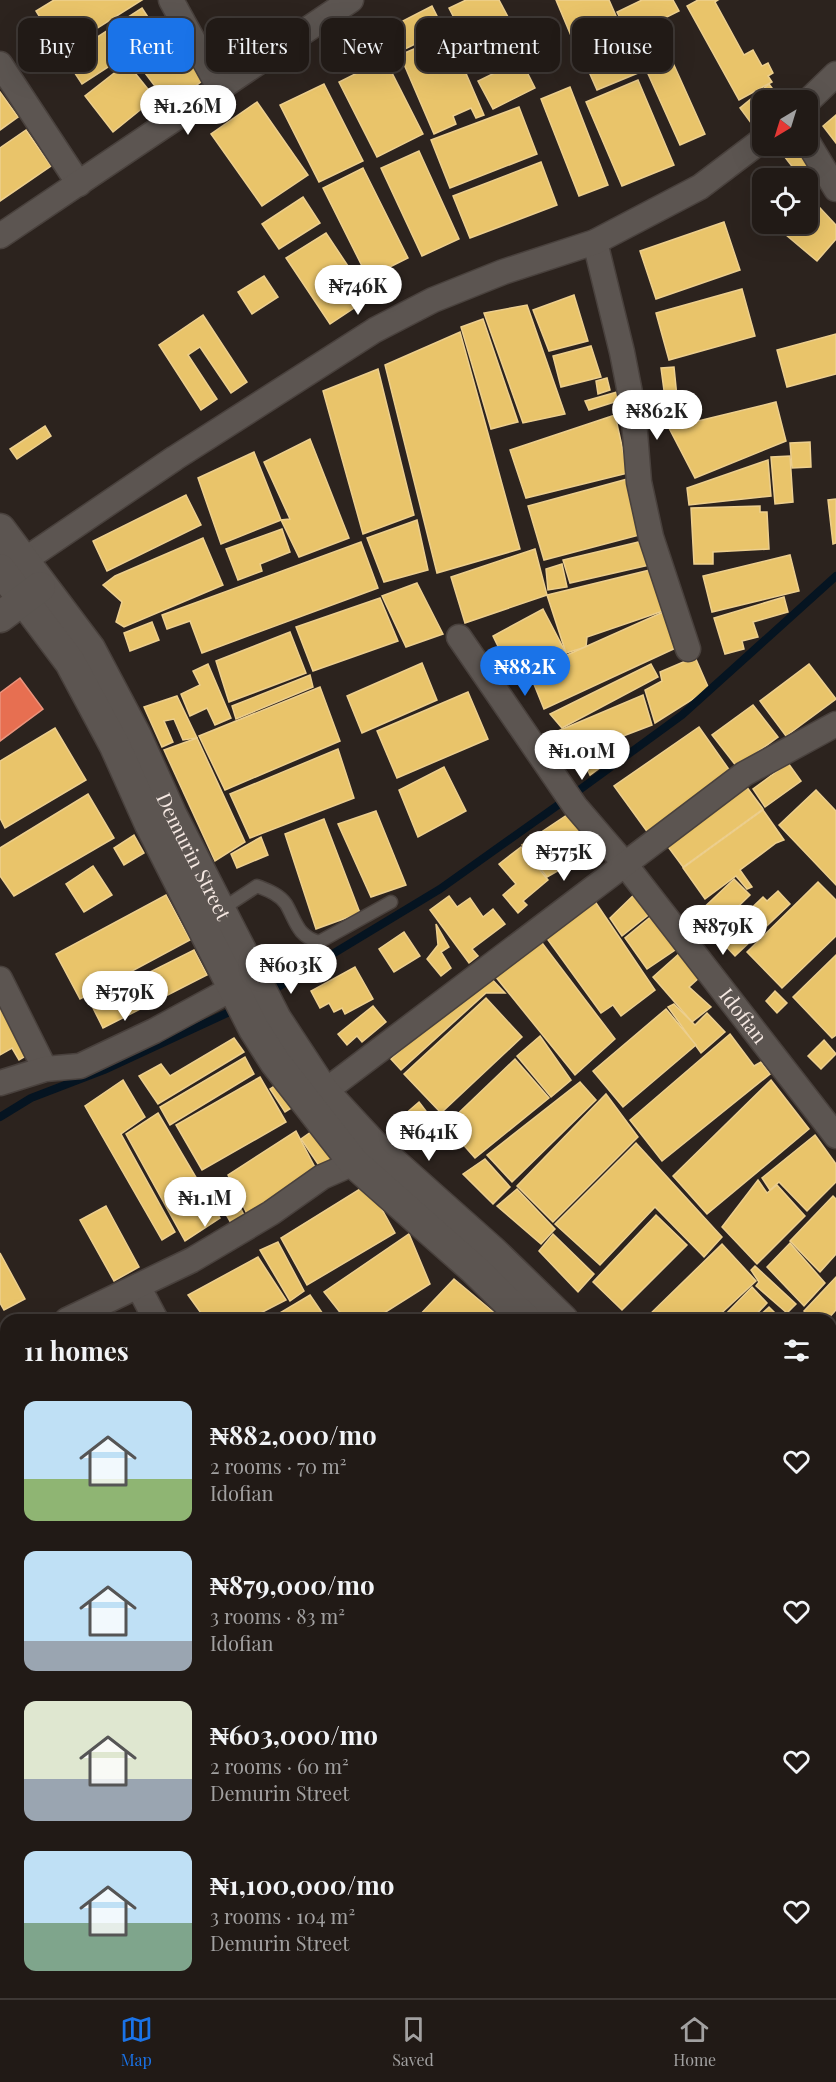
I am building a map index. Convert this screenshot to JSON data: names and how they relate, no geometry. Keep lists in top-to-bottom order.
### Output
{
  "streets": {
    "street": ["Demurin Street", "Idofian"]
  },
  "north": "bottom left",
  "page": {
    "chip": [
      "Buy",
      "Rent",
      "Filters",
      "New",
      "Apartment",
      "House"
    ],
    "price": [
      "₦1.26M",
      "₦746K",
      "₦862K",
      "₦882K",
      "₦1.01M",
      "₦575K",
      "₦879K",
      "₦603K",
      "₦579K",
      "₦641K",
      "₦1.1M"
    ],
    "heading": "11 homes",
    "list": [
      {
        "name": "₦882,000/mo",
        "note": "2 rooms · 70 m² · Idofian"
      },
      {
        "name": "₦879,000/mo",
        "note": "3 rooms · 83 m² · Idofian"
      },
      {
        "name": "₦603,000/mo",
        "note": "2 rooms · 60 m² · Demurin Street"
      },
      {
        "name": "₦1,100,000/mo",
        "note": "3 rooms · 104 m² · Demurin Street"
      }
    ],
    "tabs": ["Map", "Saved", "Home"]
  }
}
